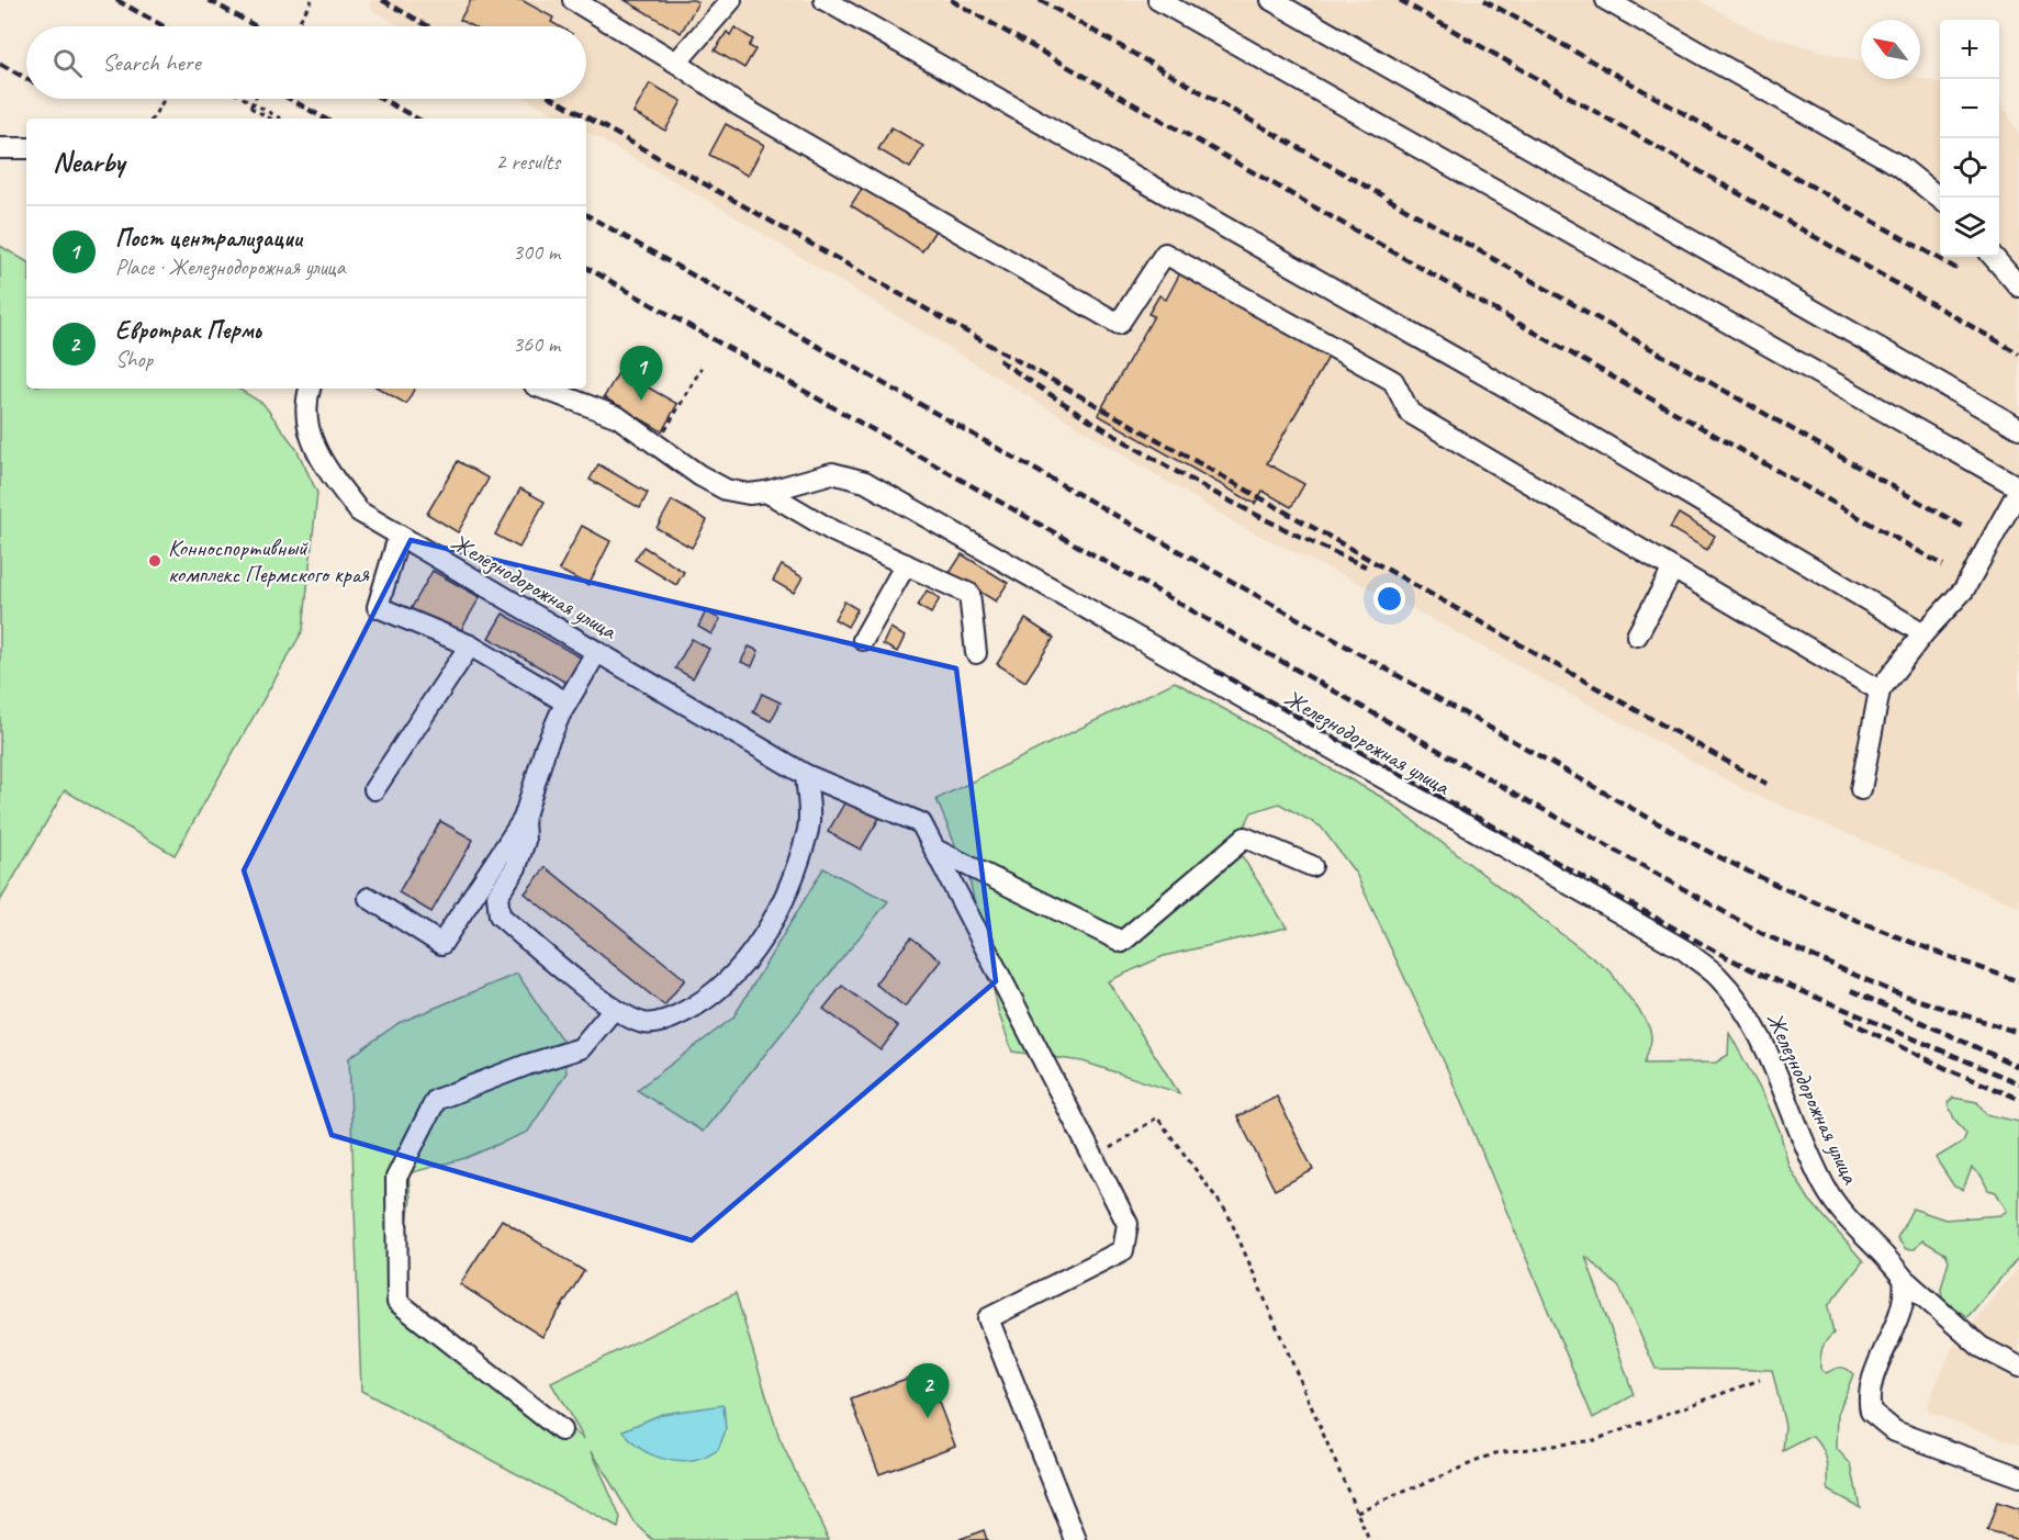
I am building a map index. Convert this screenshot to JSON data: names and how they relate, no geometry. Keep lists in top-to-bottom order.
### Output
{
  "streets": {
    "street": ["Железнодорожная улица"]
  },
  "places": ["Конноспортивный комплекс Пермского края"],
  "north": "top left",
  "page": {
    "map_buttons": ["+", "−"],
    "search": "Search here",
    "heading": ["Nearby", "2 results"],
    "list": [
      {
        "mark": "1",
        "name": "Пост централизации",
        "note": "Place · Железнодорожная улица",
        "value": "300 m"
      },
      {
        "mark": "2",
        "name": "Евротрак Пермь",
        "note": "Shop",
        "value": "360 m"
      }
    ],
    "pins": ["1", "2"]
  }
}
